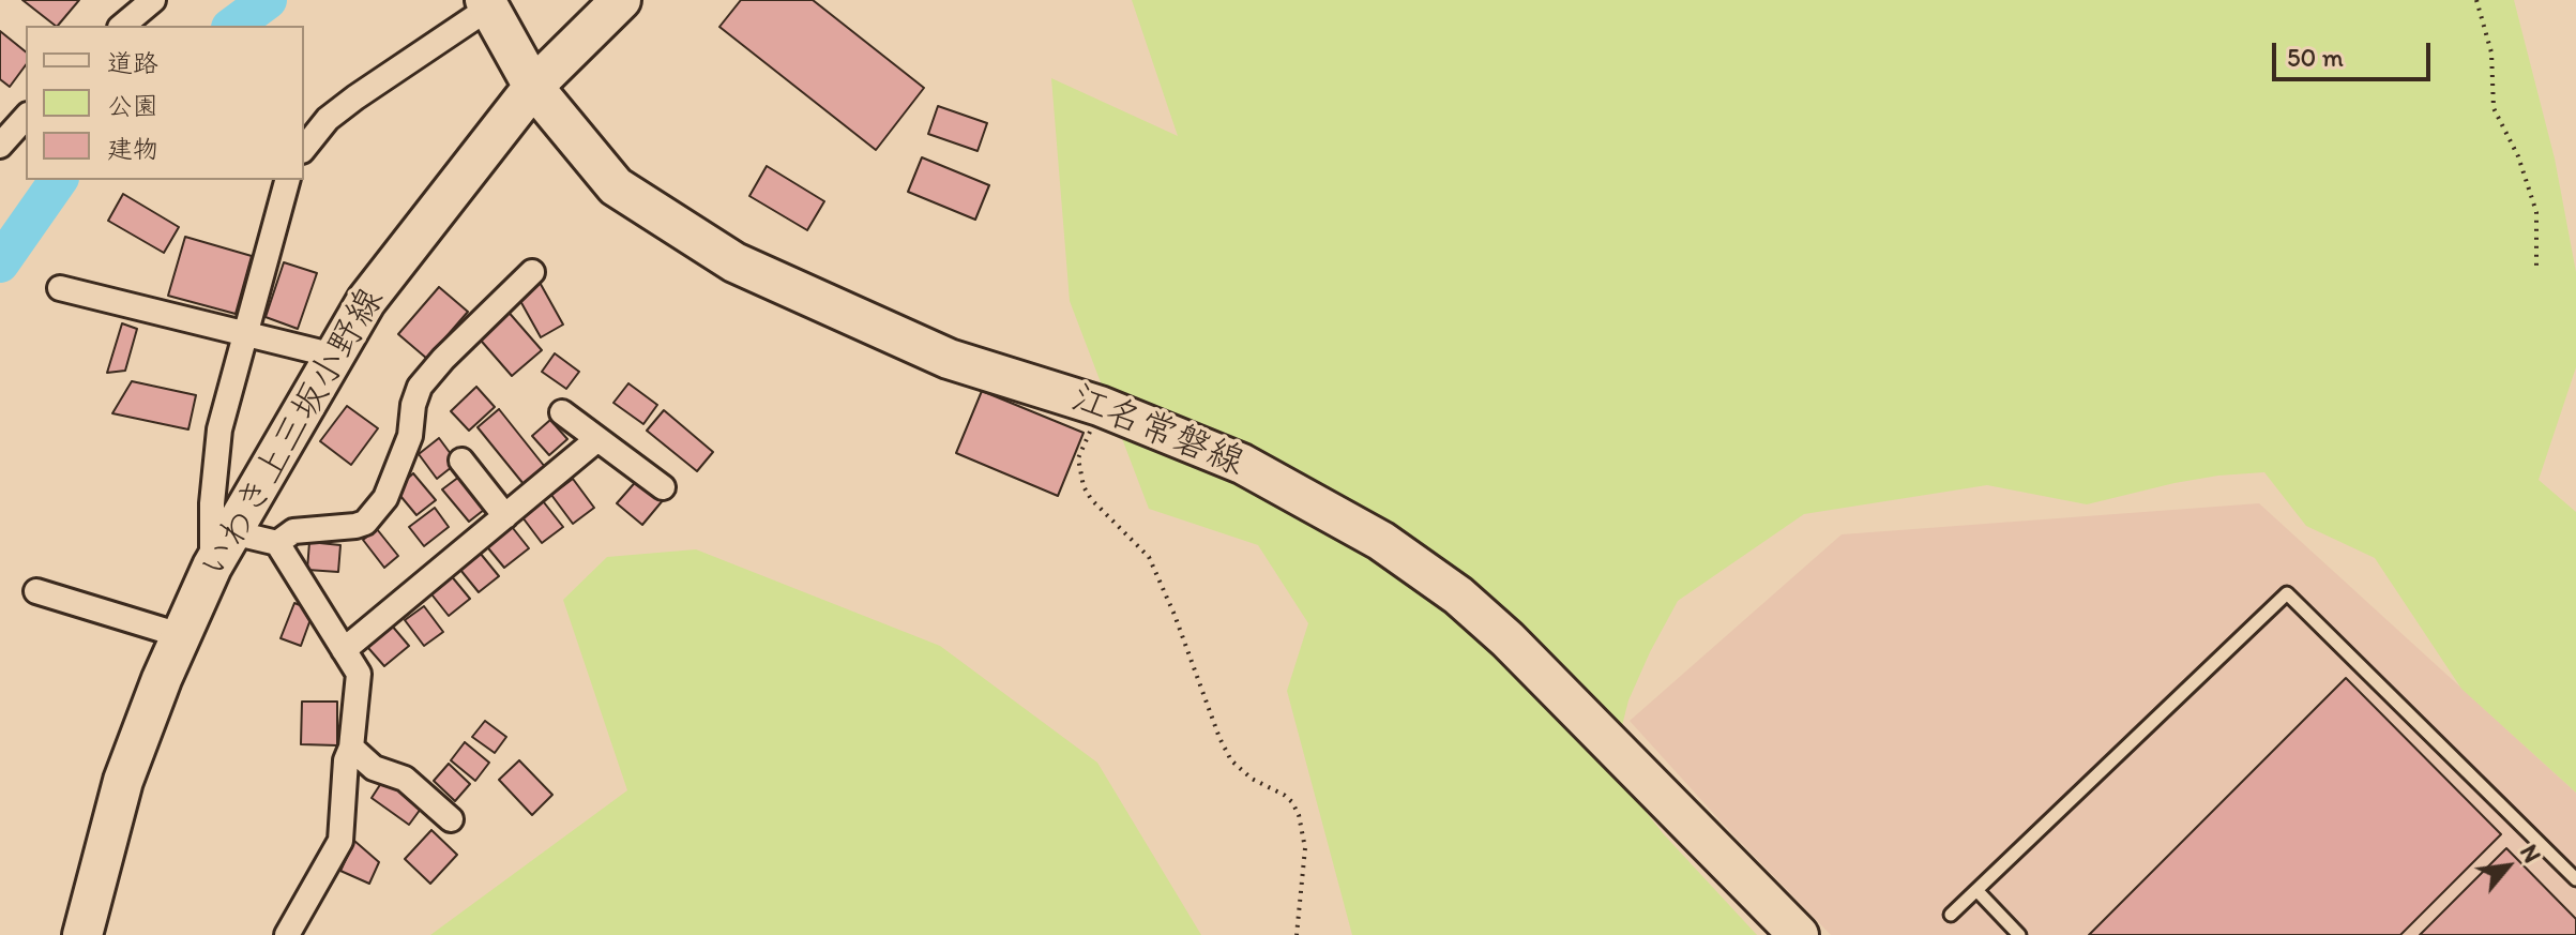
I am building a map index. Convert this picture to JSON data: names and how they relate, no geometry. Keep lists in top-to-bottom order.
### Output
{
  "streets": {
    "main road": ["江名常磐線", "いわき上三坂小野線"]
  },
  "crossings": [
    ["江名常磐線", "いわき上三坂小野線"]
  ],
  "legend": ["道路", "公園", "建物"],
  "scale_bar": "50 m",
  "north": "top right"
}
